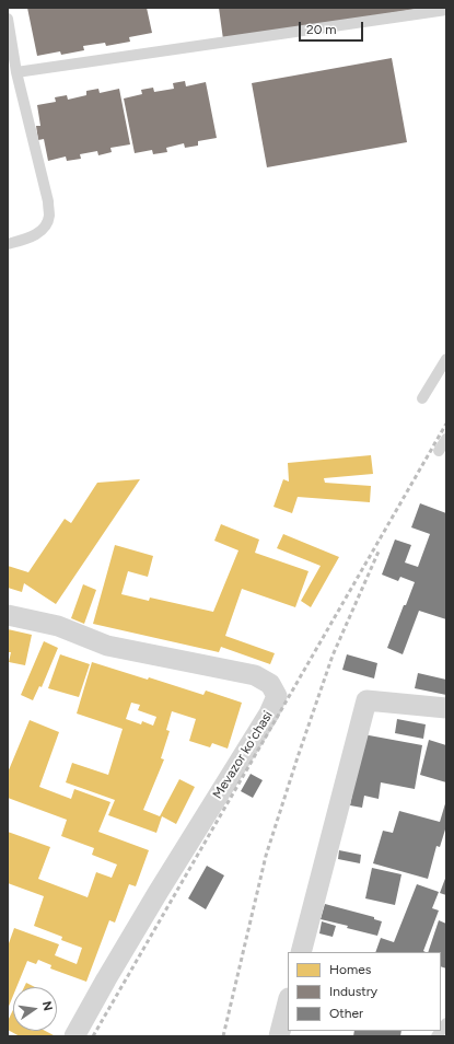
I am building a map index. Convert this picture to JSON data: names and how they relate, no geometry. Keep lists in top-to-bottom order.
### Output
{
  "streets": {
    "street": ["Mevazor koʻchasi"]
  },
  "legend": ["Homes", "Industry", "Other"],
  "scale_bar": "20 m",
  "north": "right"
}
